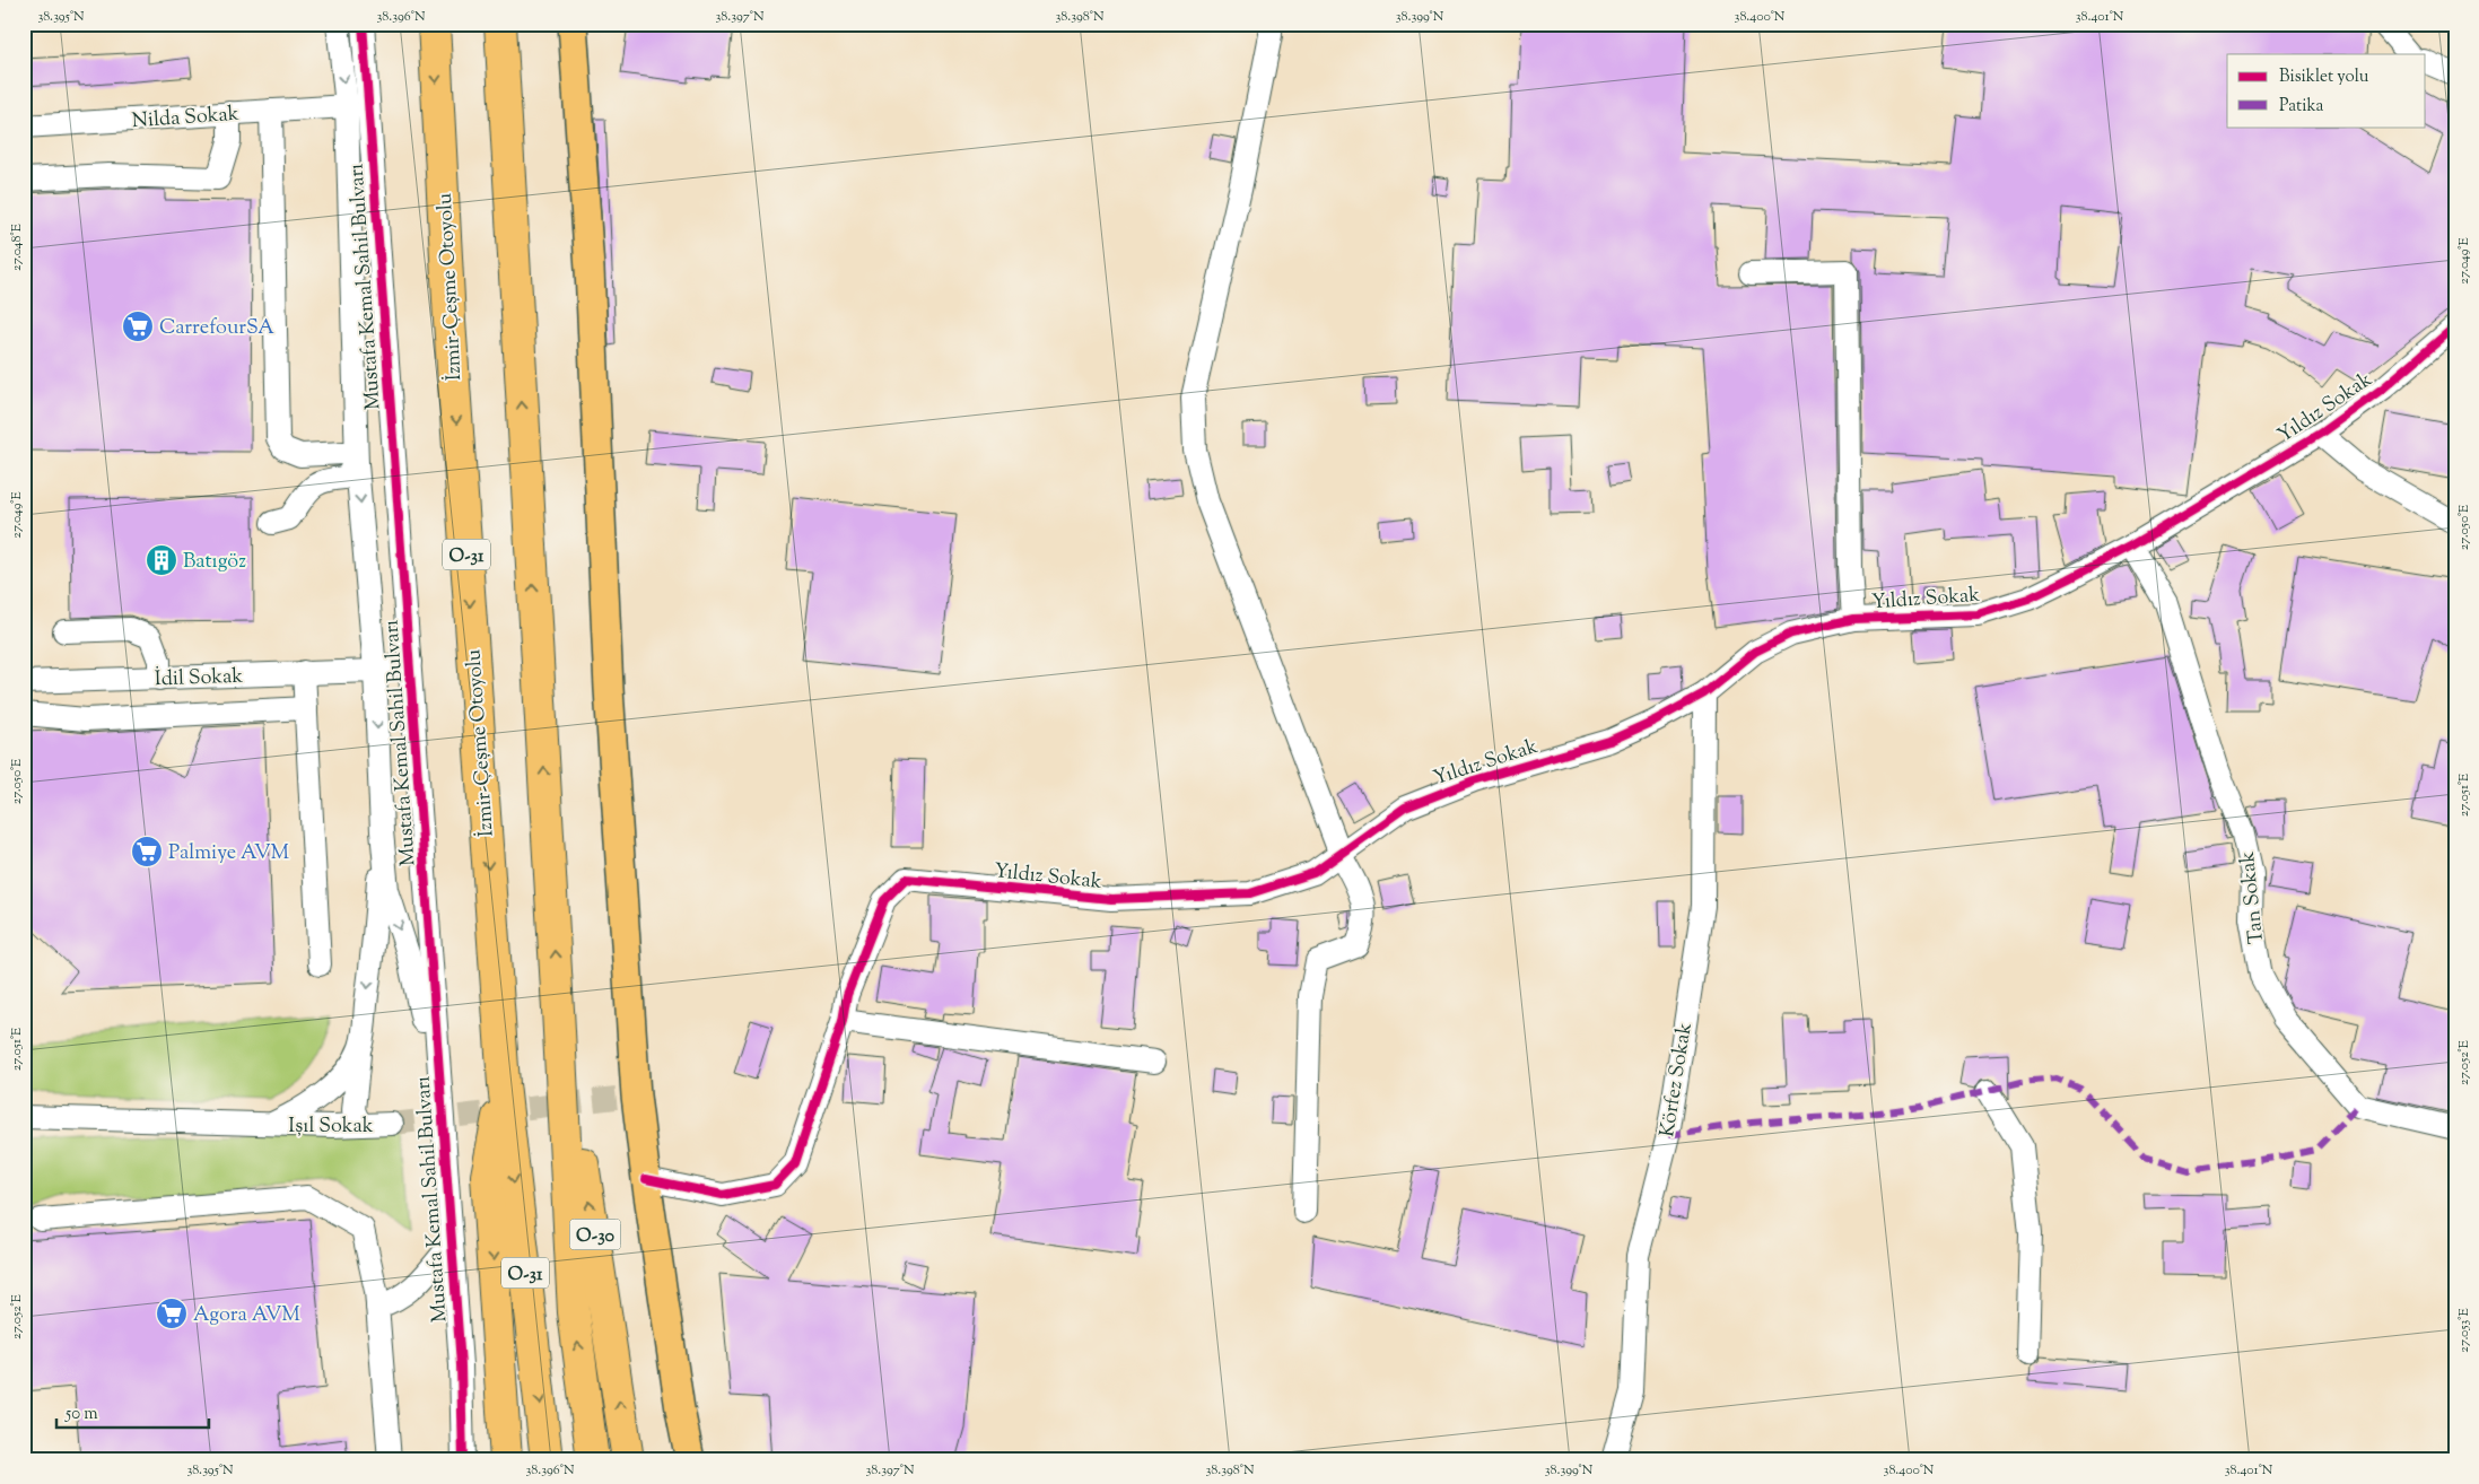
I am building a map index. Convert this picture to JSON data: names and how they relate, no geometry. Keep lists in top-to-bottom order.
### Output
{
  "streets": {
    "highway": ["İzmir-Çeşme Otoyolu", "O-31", "O-30"],
    "street": [
      "Nilda Sokak",
      "Mustafa Kemal Sahil Bulvarı",
      "Yıldız Sokak",
      "İdil Sokak",
      "Tan Sokak",
      "Körfez Sokak",
      "Işıl Sokak"
    ]
  },
  "crossings": [
    ["Nilda Sokak", "Mustafa Kemal Sahil Bulvarı"],
    ["Mustafa Kemal Sahil Bulvarı", "İdil Sokak"],
    ["Yıldız Sokak", "Tan Sokak"],
    ["Yıldız Sokak", "Körfez Sokak"]
  ],
  "places": {
    "supermarket": ["CarrefourSA", "Palmiye AVM", "Agora AVM"],
    "building": ["Batıgöz"]
  },
  "legend": ["Bisiklet yolu", "Patika"],
  "scale_bar": "50 m",
  "coordinates": [
    "38.395°N",
    "38.396°N",
    "38.397°N",
    "38.398°N",
    "38.399°N",
    "38.400°N",
    "38.401°N",
    "27.048°E",
    "27.049°E",
    "27.050°E",
    "27.051°E",
    "27.052°E",
    "27.053°E"
  ]
}
